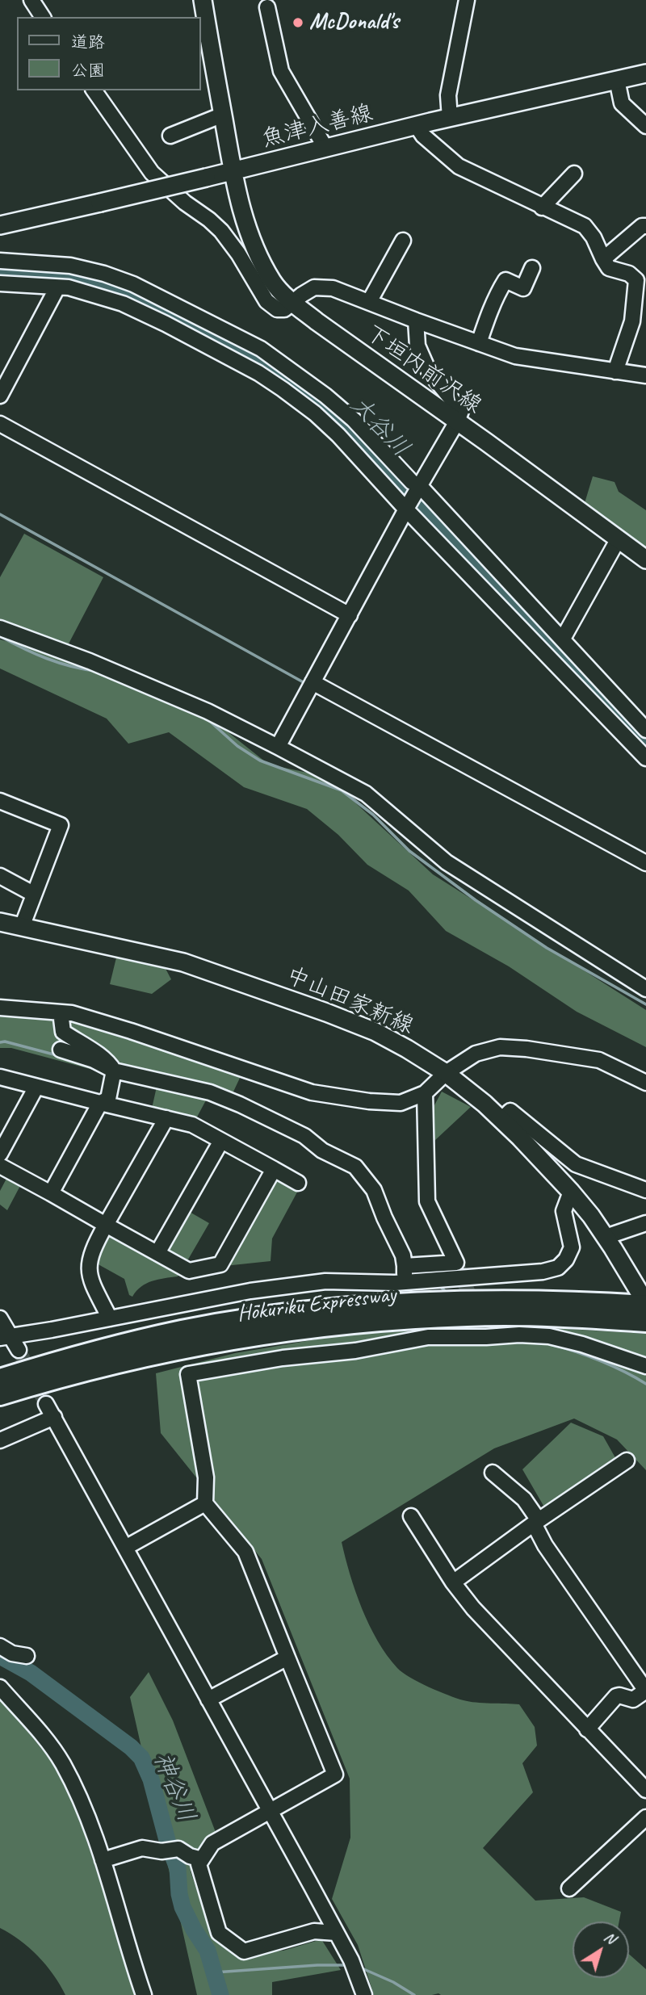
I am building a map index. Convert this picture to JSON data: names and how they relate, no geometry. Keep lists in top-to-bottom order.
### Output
{
  "streets": {
    "highway": ["Hokuriku Expressway"],
    "main road": ["魚津入善線", "下垣内前沢線", "中山田家新線"]
  },
  "crossings": [
    ["魚津入善線", "下垣内前沢線"],
    ["中山田家新線", "Hokuriku Expressway"]
  ],
  "water": ["大谷川", "神谷川"],
  "places": ["McDonald's"],
  "legend": ["道路", "公園"],
  "north": "top right"
}
